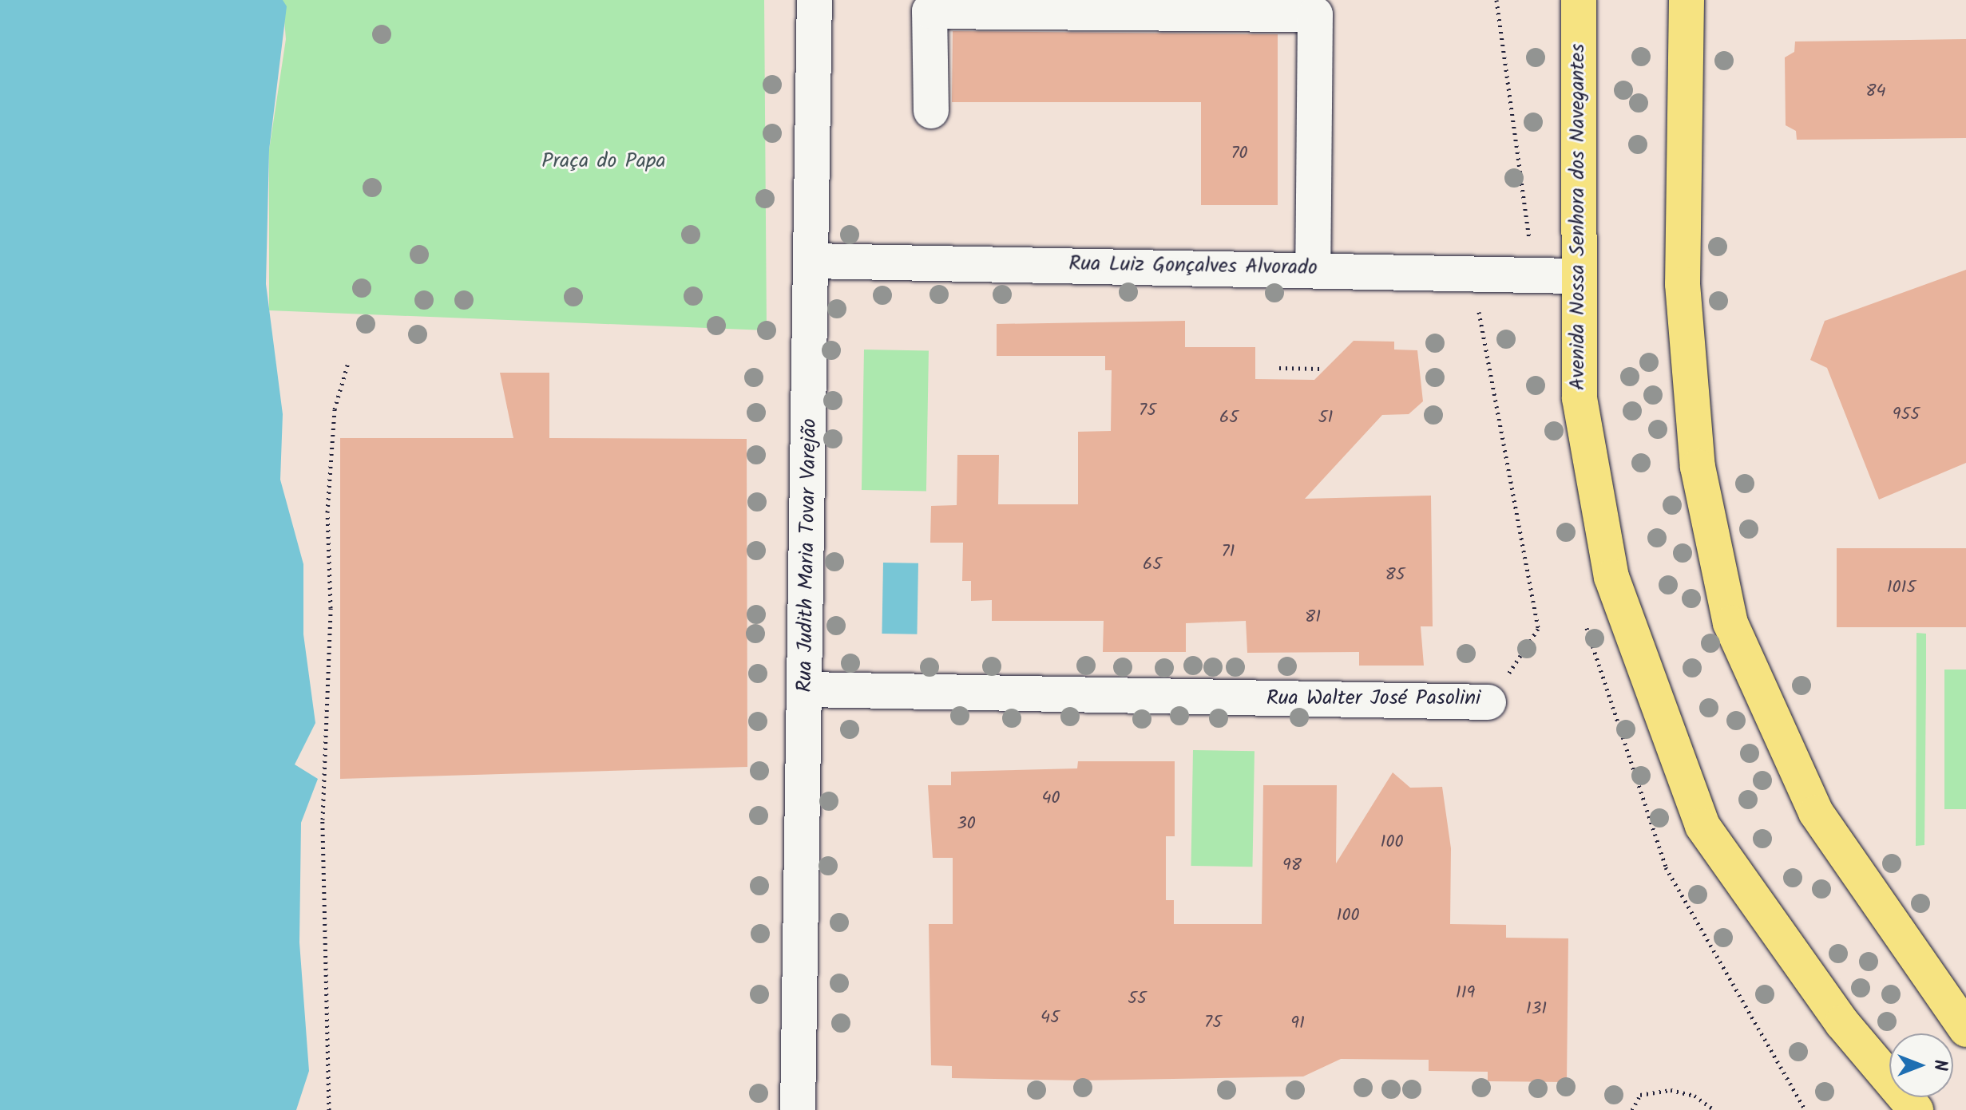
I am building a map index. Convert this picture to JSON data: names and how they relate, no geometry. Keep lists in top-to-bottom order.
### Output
{
  "streets": {
    "main road": ["Avenida Nossa Senhora dos Navegantes"],
    "street": ["Rua Luiz Gonçalves Alvorado", "Rua Judith Maria Tovar Varejão", "Rua Walter José Pasolini"]
  },
  "crossings": [
    ["Avenida Nossa Senhora dos Navegantes", "Rua Luiz Gonçalves Alvorado"],
    ["Rua Luiz Gonçalves Alvorado", "Rua Judith Maria Tovar Varejão"],
    ["Rua Luiz Gonçalves Alvorado", "Rua Walter José Pasolini"],
    ["Rua Judith Maria Tovar Varejão", "Rua Walter José Pasolini"]
  ],
  "parks": ["Praça do Papa"],
  "house_numbers": [
    "84",
    "70",
    "75",
    "955",
    "65",
    "51",
    "71",
    "65",
    "85",
    "1015",
    "81",
    "40",
    "30",
    "100",
    "98",
    "100",
    "119",
    "55",
    "131",
    "45",
    "75",
    "91"
  ],
  "north": "right"
}
